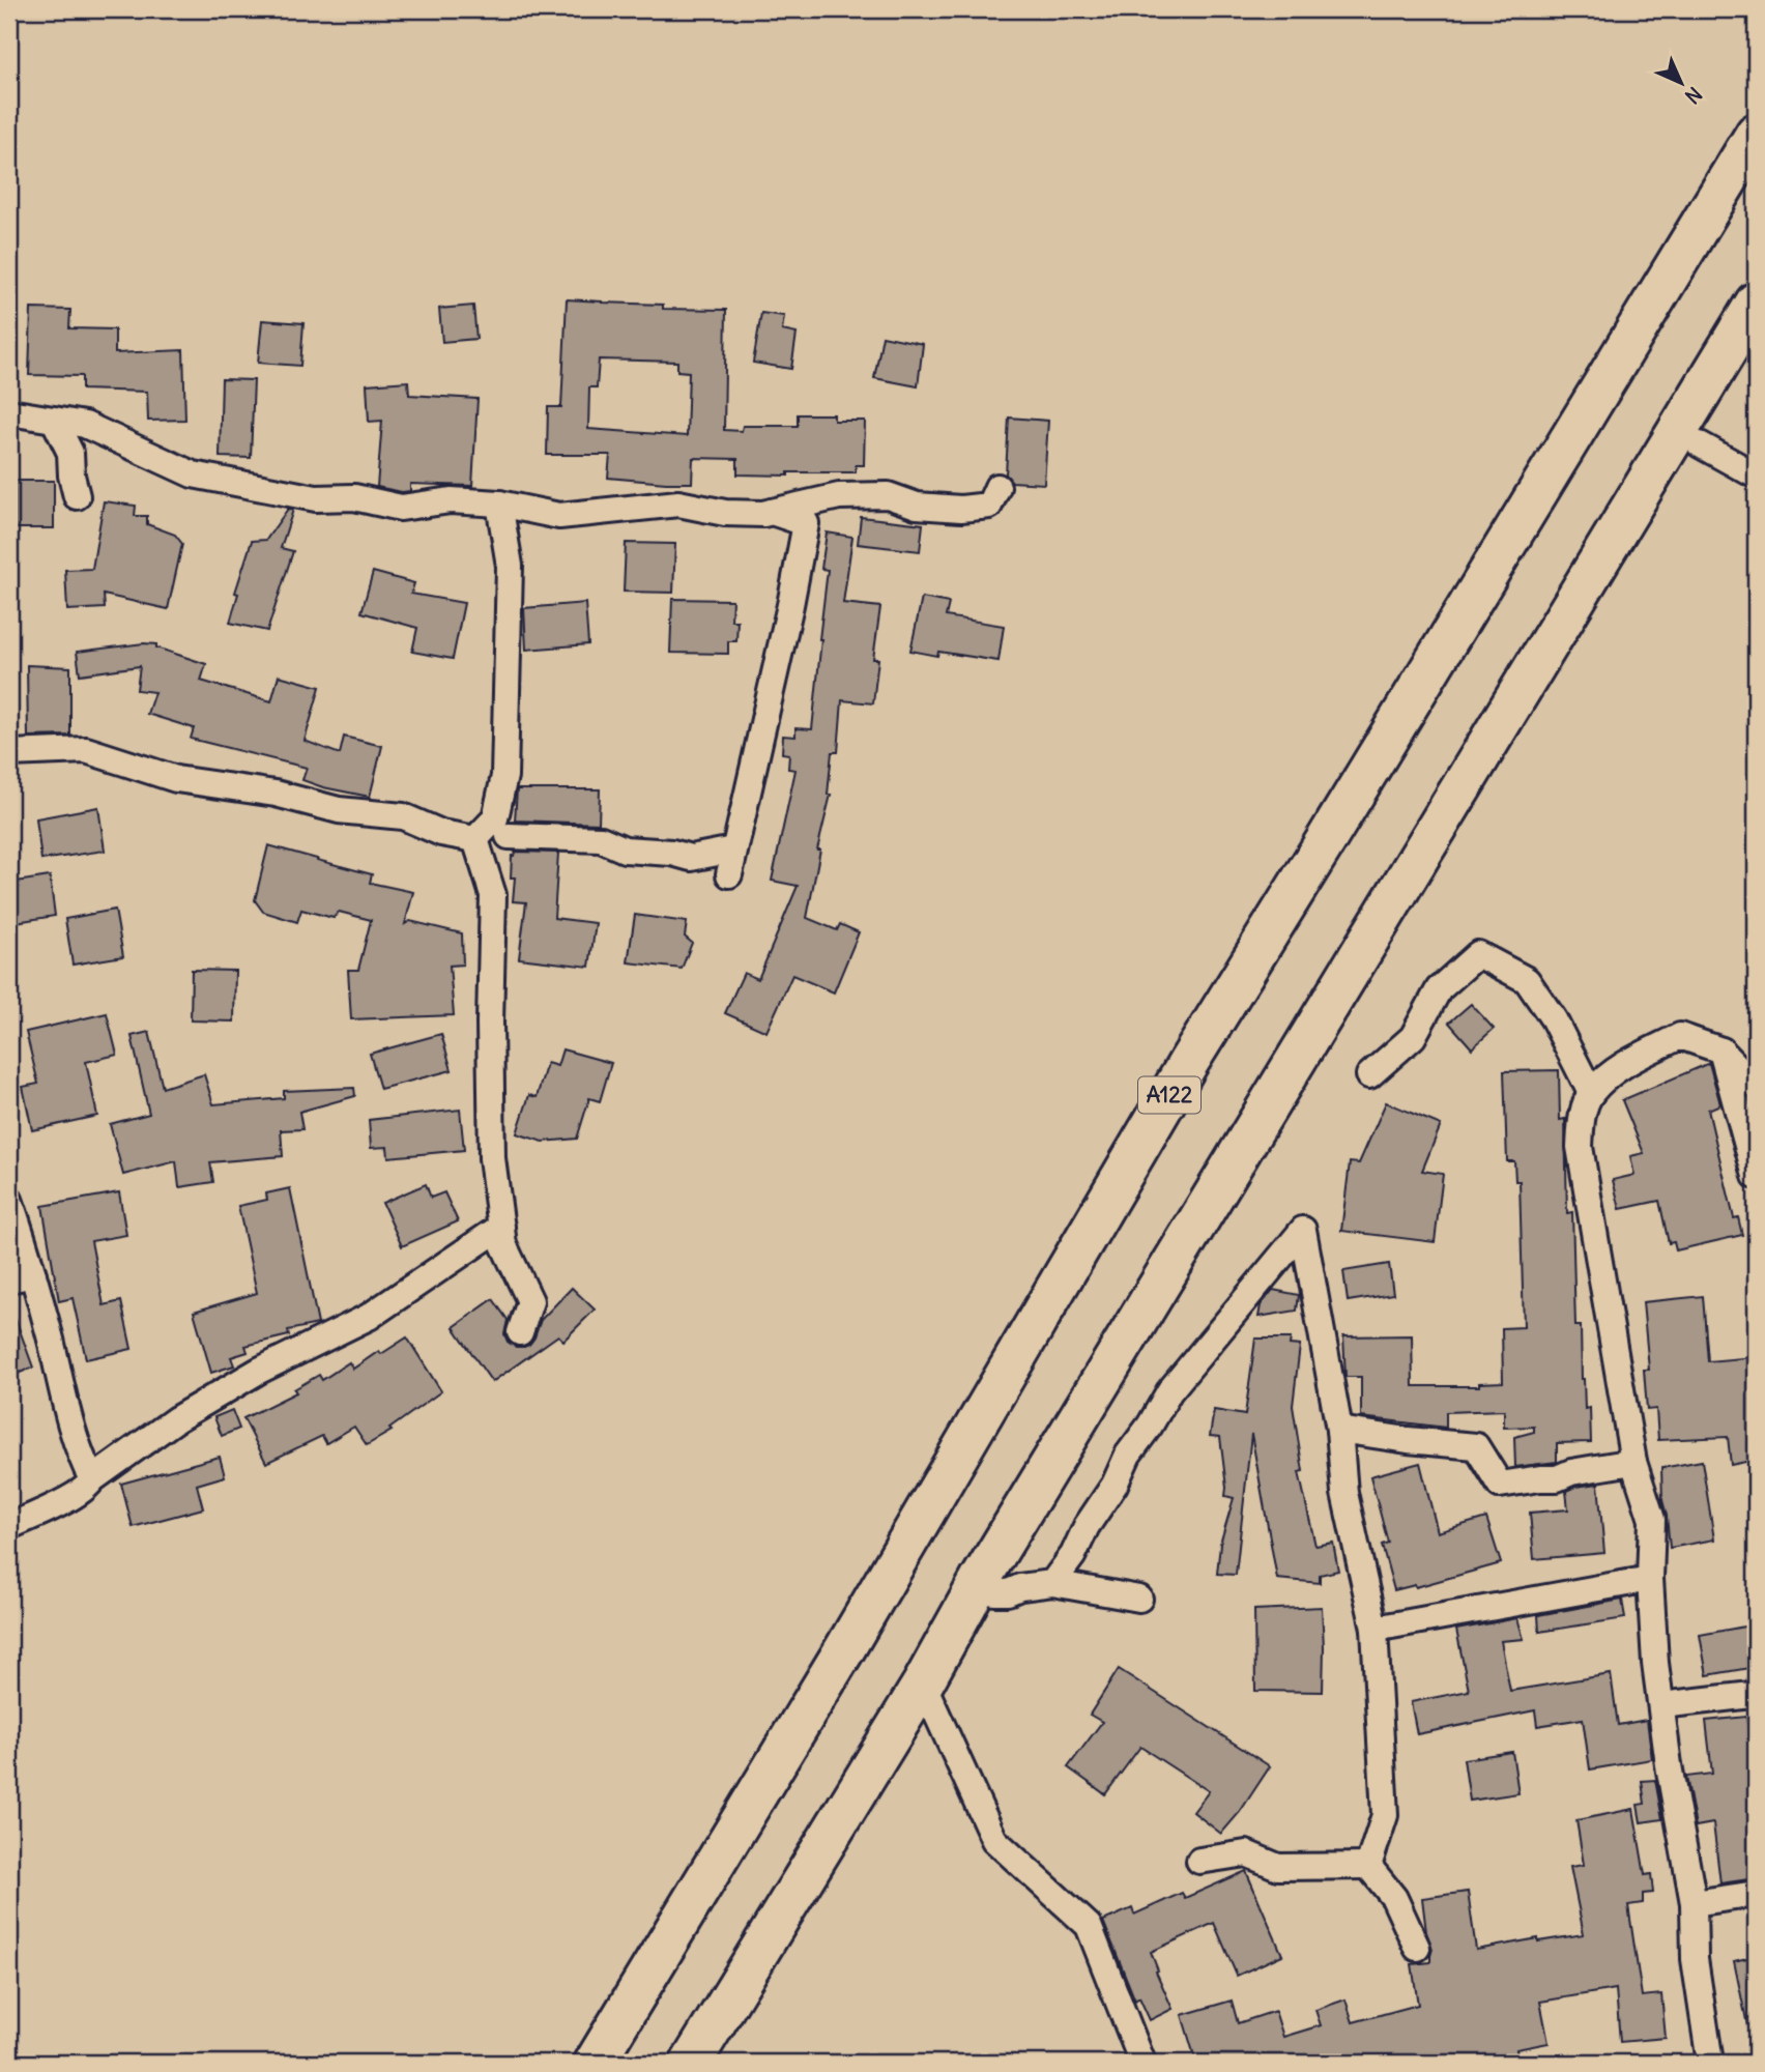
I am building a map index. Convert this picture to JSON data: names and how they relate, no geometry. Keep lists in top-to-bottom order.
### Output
{
  "streets": {
    "highway": ["A122"]
  },
  "north": "bottom right"
}
